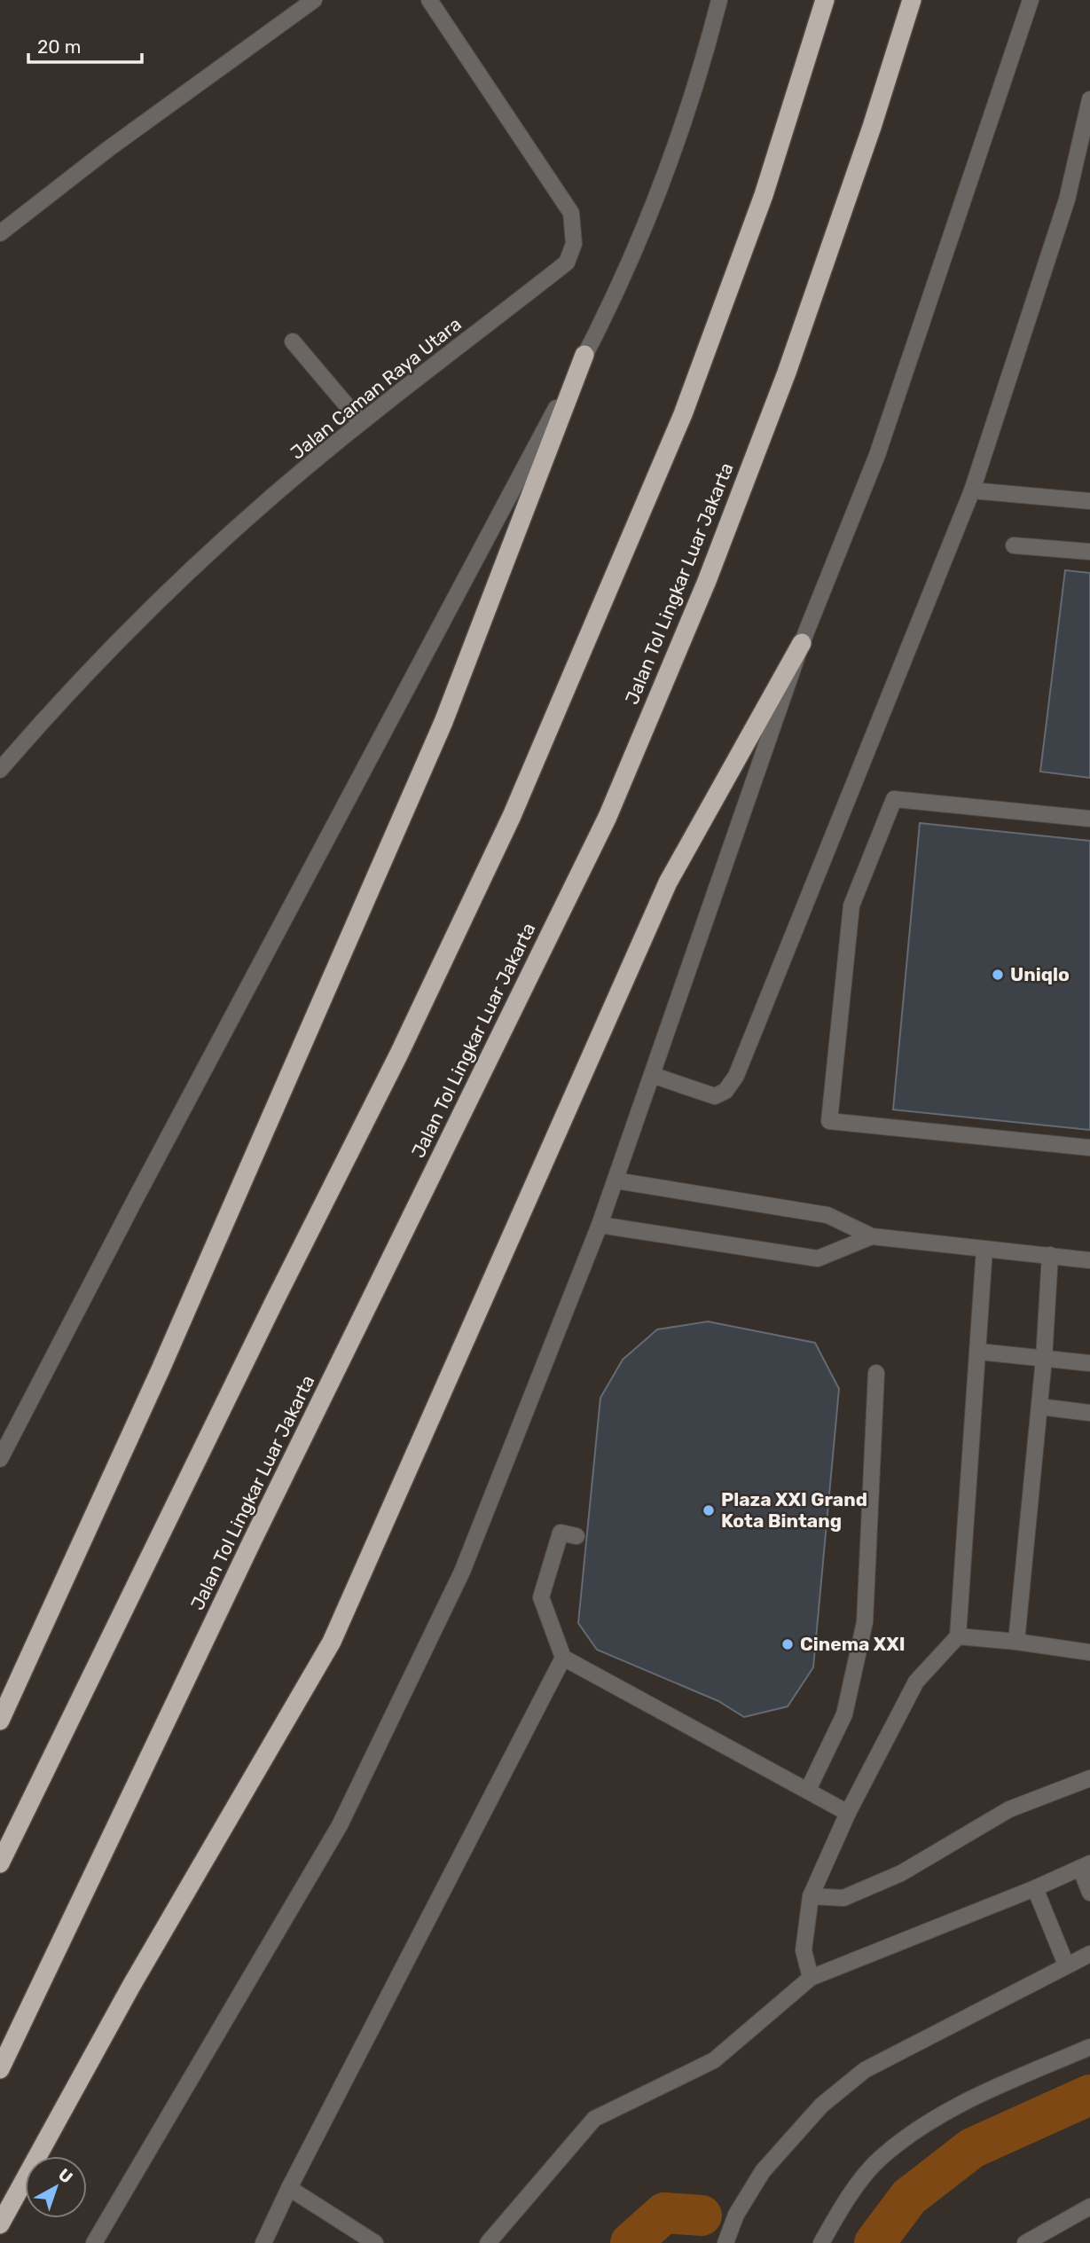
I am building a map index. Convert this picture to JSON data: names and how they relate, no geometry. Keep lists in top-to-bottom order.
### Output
{
  "streets": {
    "highway": ["Jalan Tol Lingkar Luar Jakarta"],
    "street": ["Jalan Caman Raya Utara"]
  },
  "places": ["Uniqlo", "Plaza XXI Grand Kota Bintang", "Cinema XXI"],
  "scale_bar": "20 m",
  "north": "top right"
}
